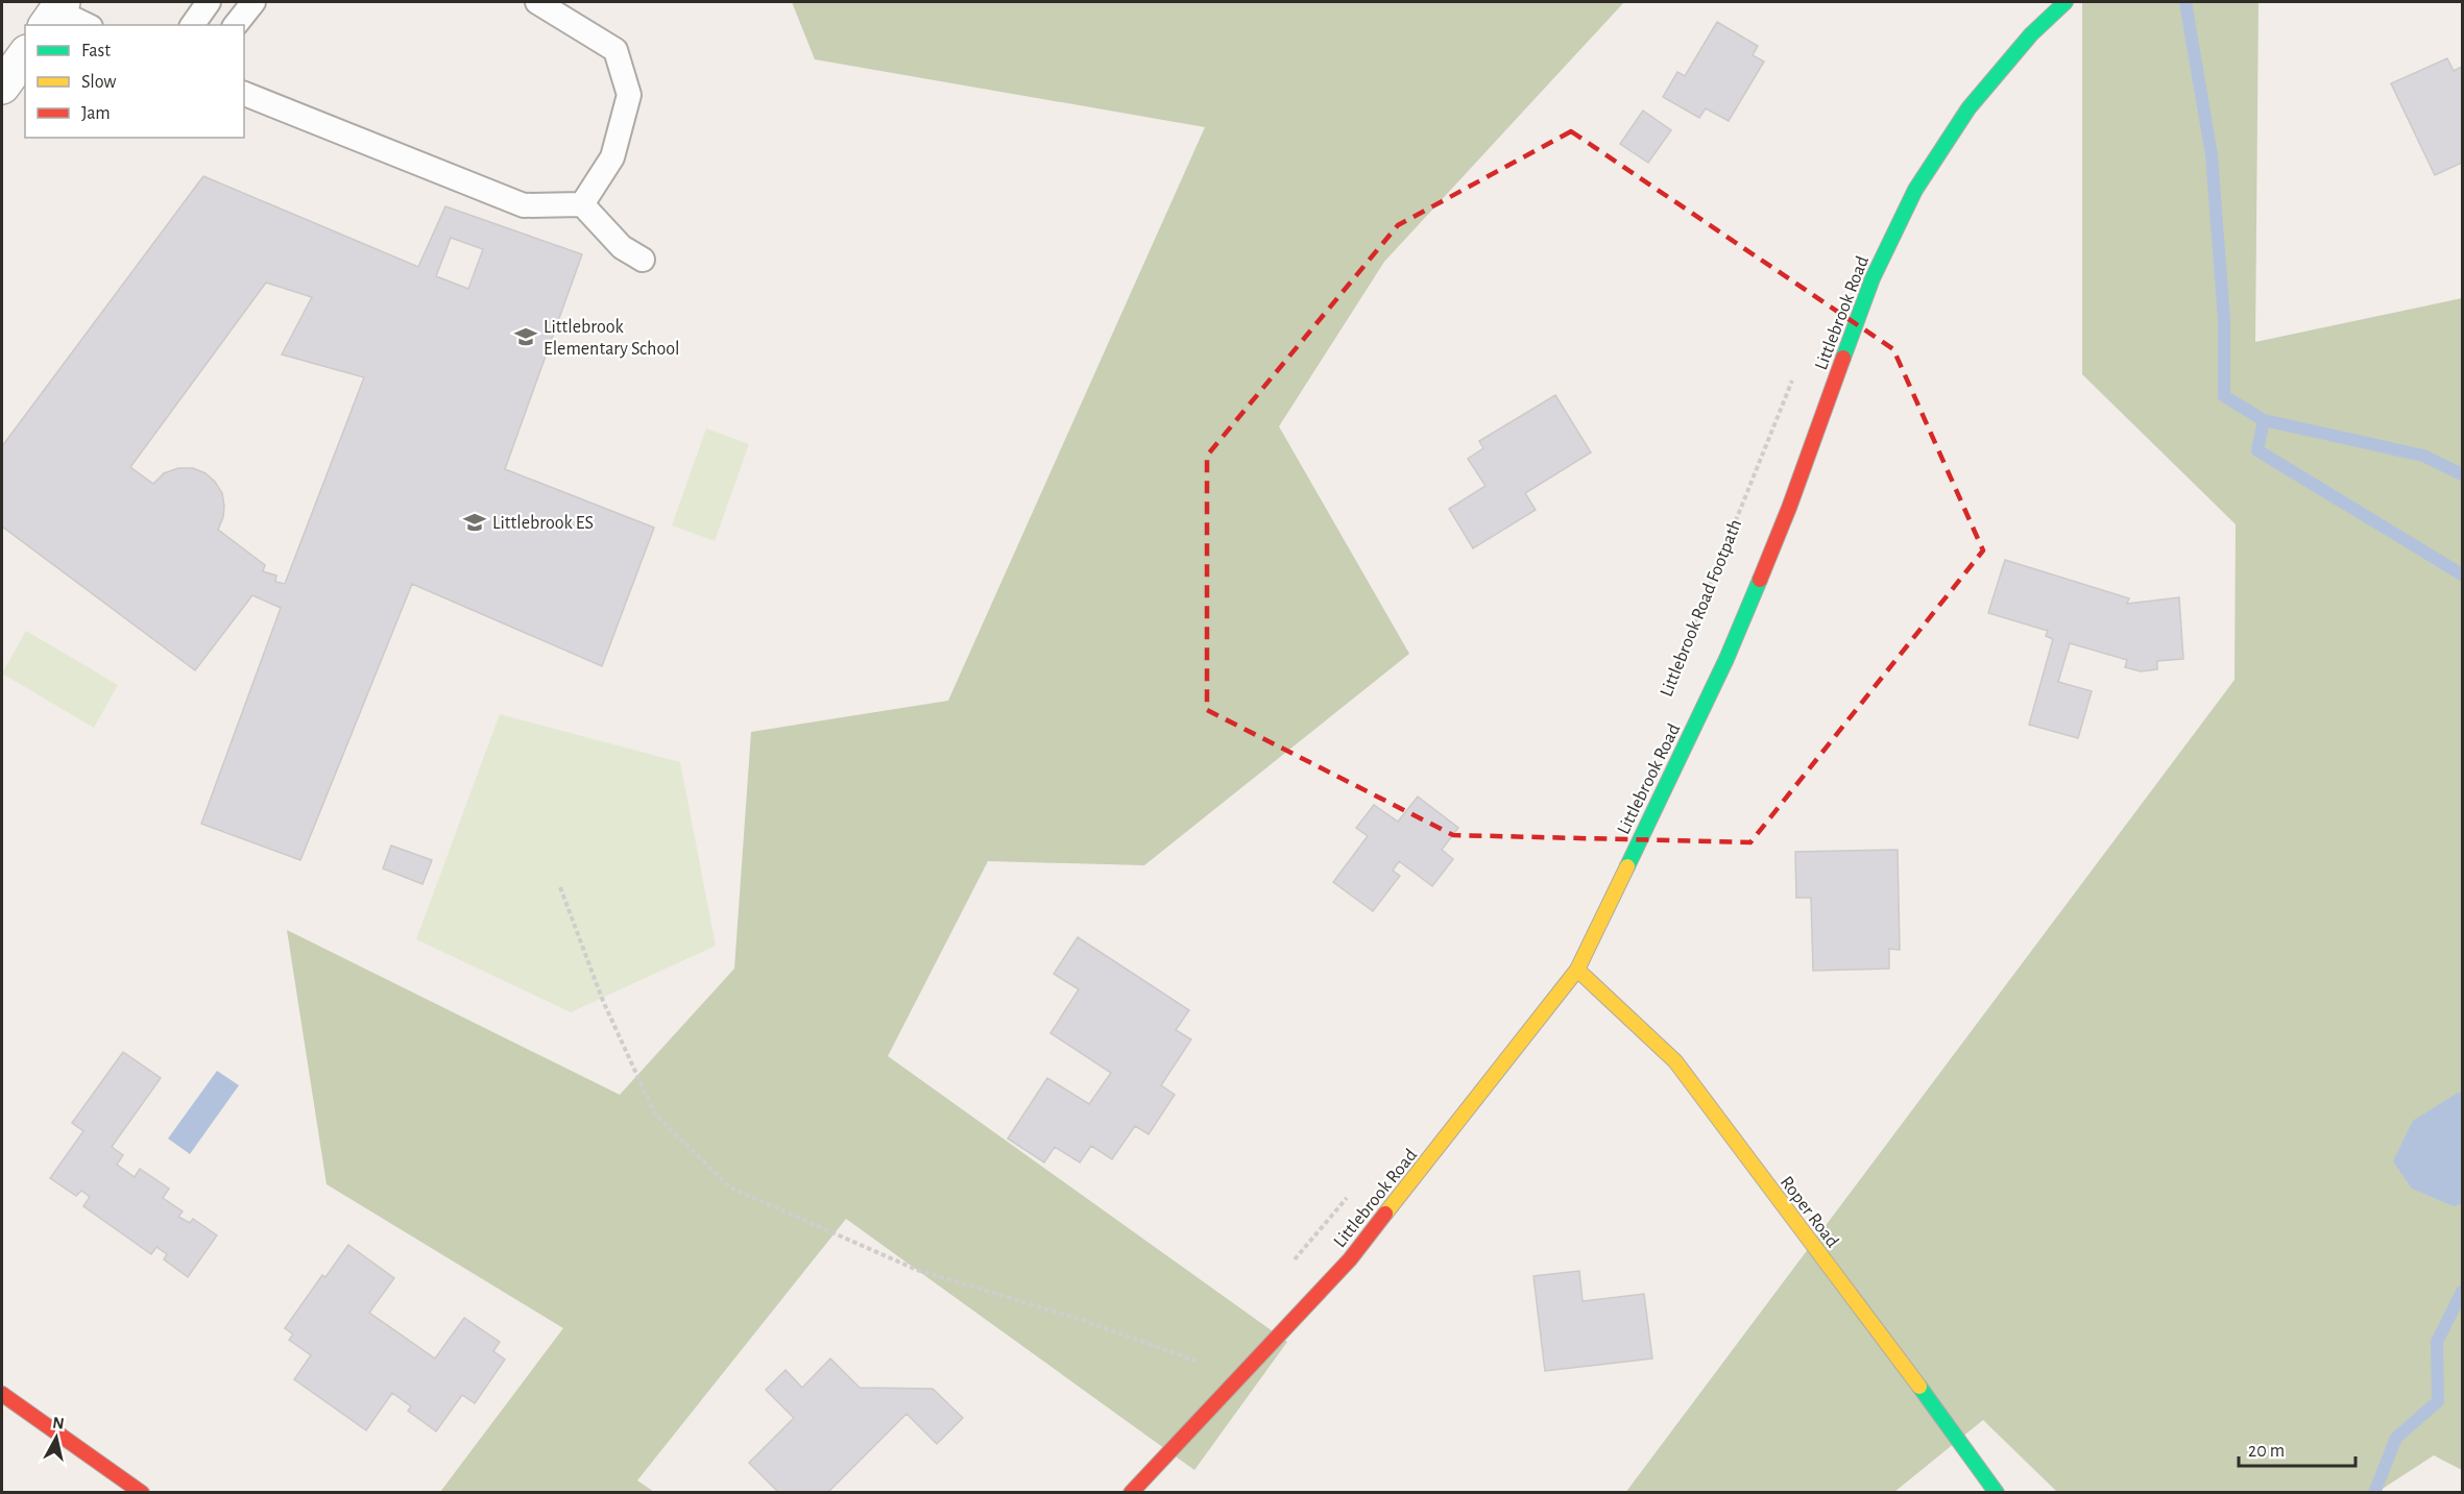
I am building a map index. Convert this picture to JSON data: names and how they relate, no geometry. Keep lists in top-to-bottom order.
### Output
{
  "streets": {
    "street": ["Littlebrook Road", "Roper Road"],
    "path": ["Littlebrook Road Footpath"]
  },
  "crossings": [
    ["Littlebrook Road", "Roper Road"]
  ],
  "places": {
    "school or university": ["Littlebrook Elementary School", "Littlebrook ES"]
  },
  "legend": ["Fast", "Slow", "Jam"],
  "scale_bar": "20 m",
  "north": "top"
}
